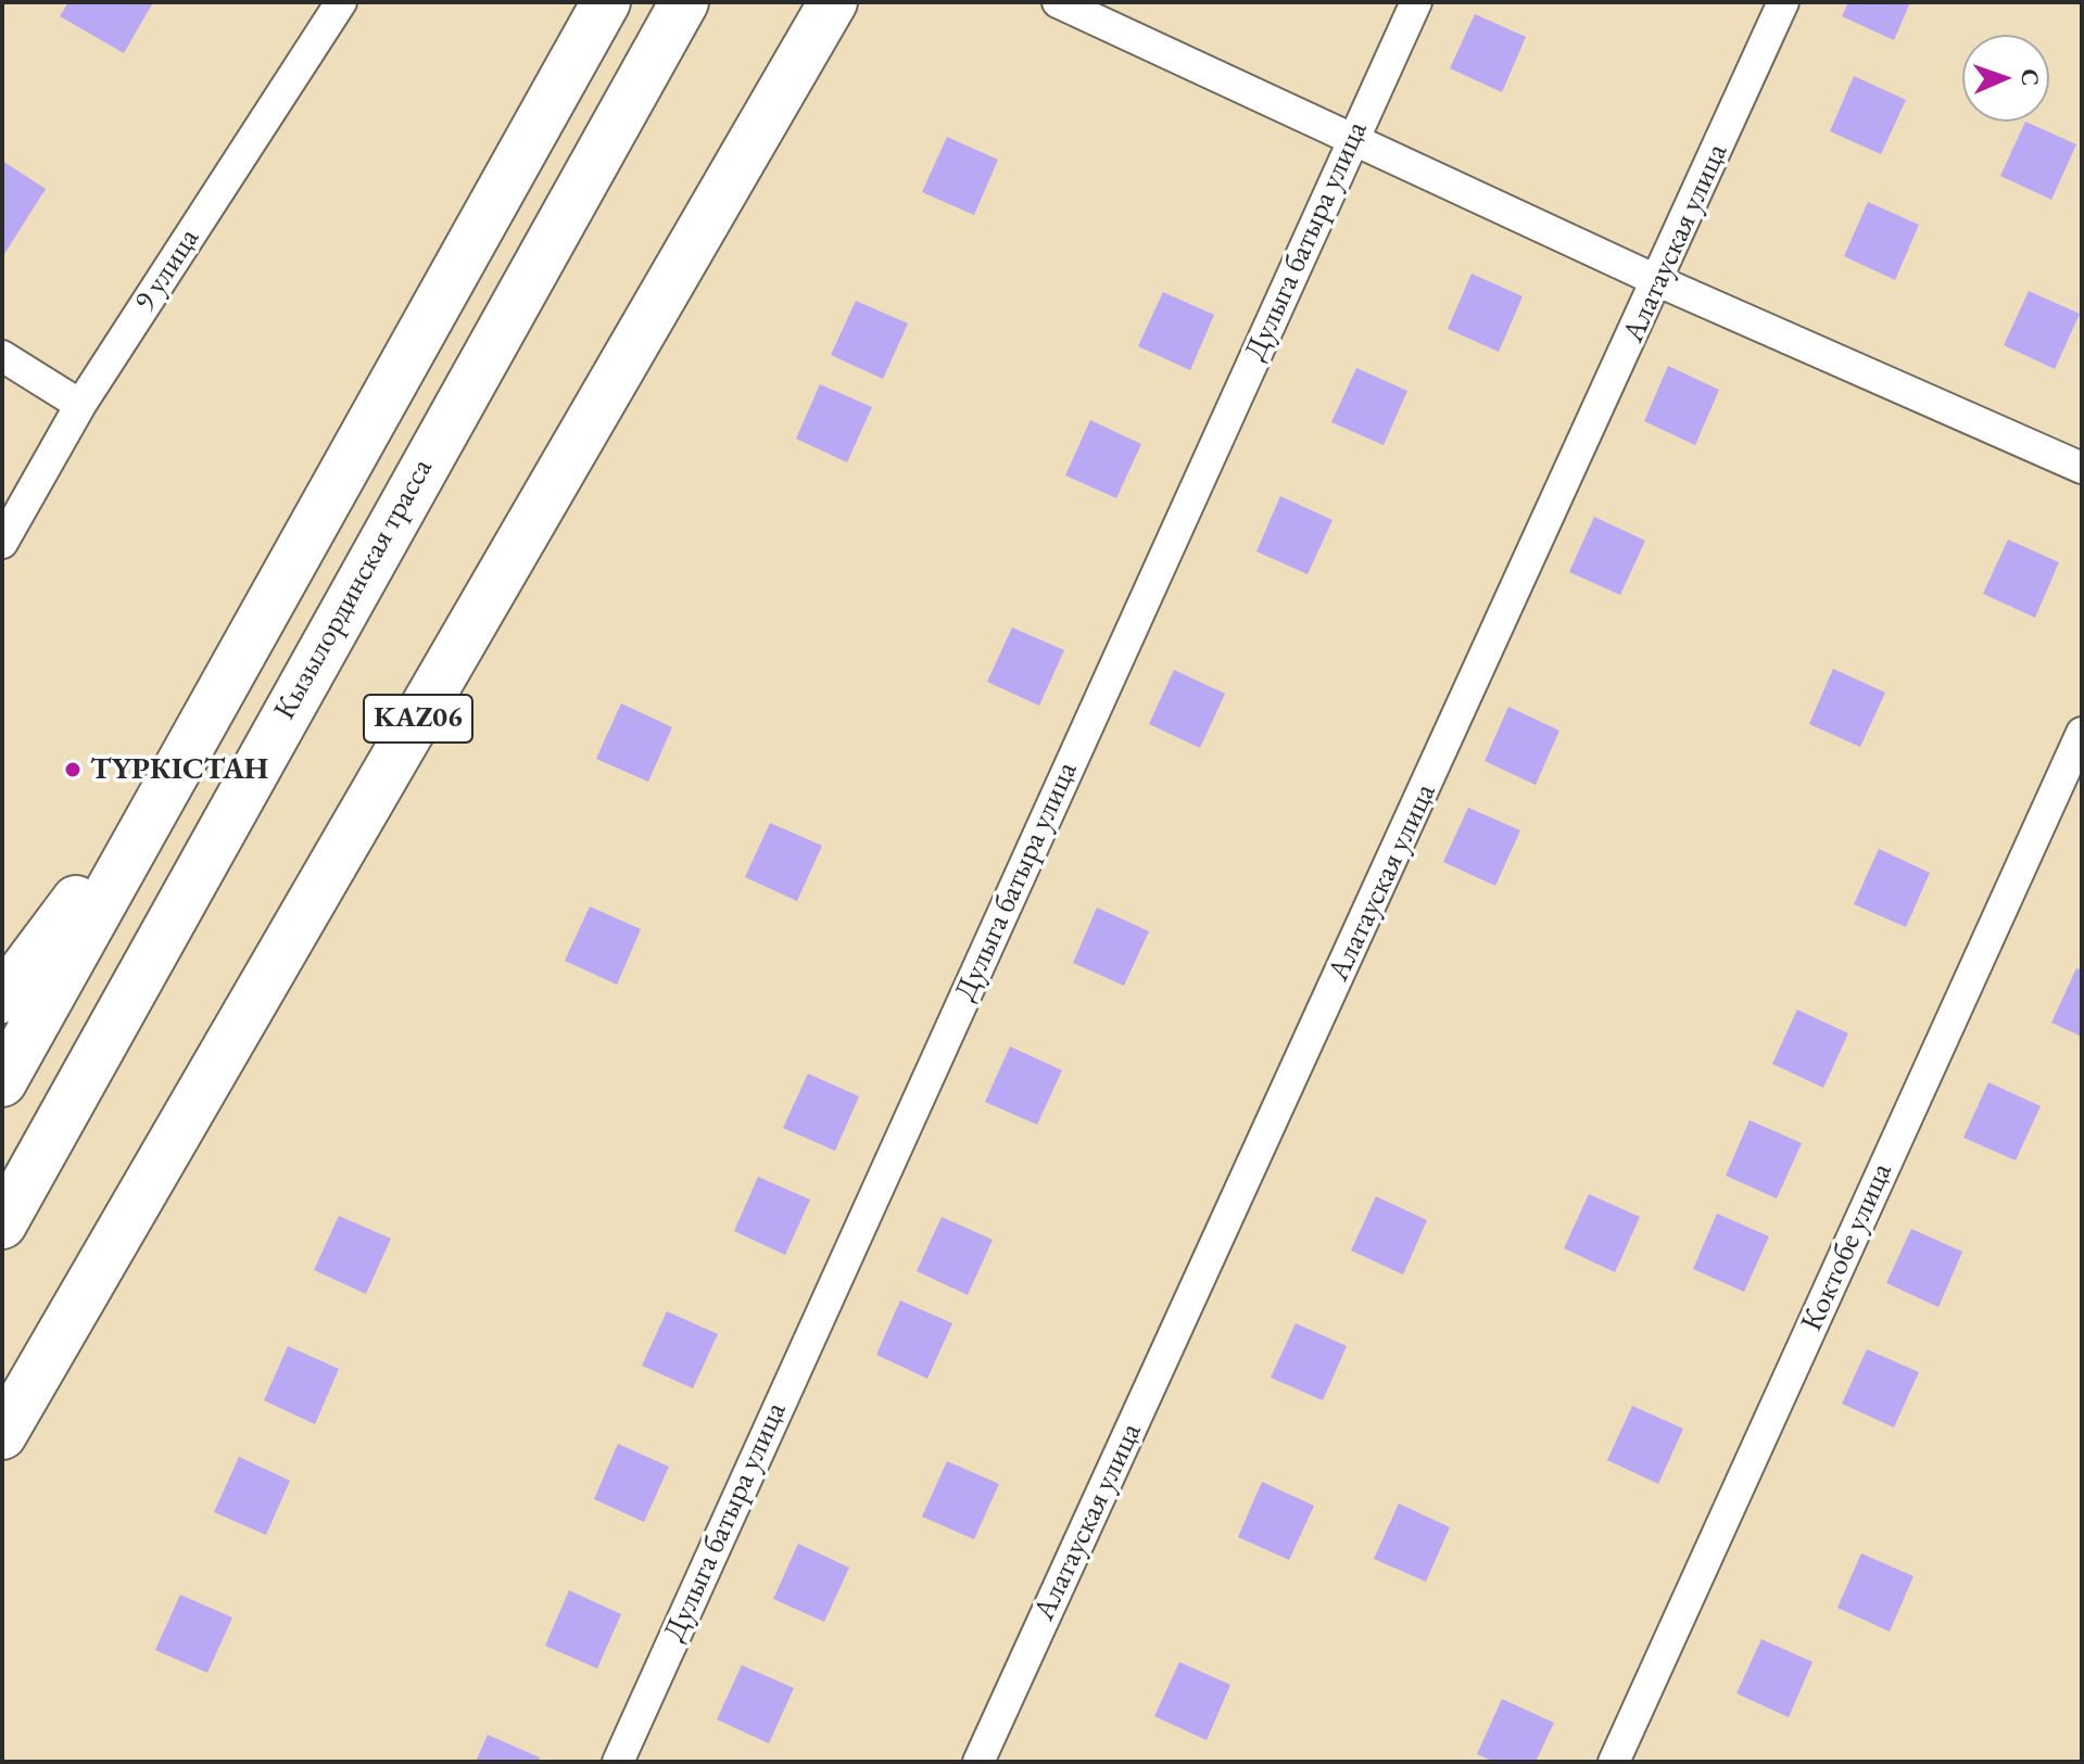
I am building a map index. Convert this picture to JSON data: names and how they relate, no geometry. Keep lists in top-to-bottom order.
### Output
{
  "streets": {
    "highway": ["Кызылординская трасса", "KАZ06"],
    "street": [
      "Дулыга батыра улица",
      "Алатауская улица",
      "9 улица",
      "Коктобе улица"
    ]
  },
  "places": ["ТҮРКIСТАН"],
  "north": "right"
}
